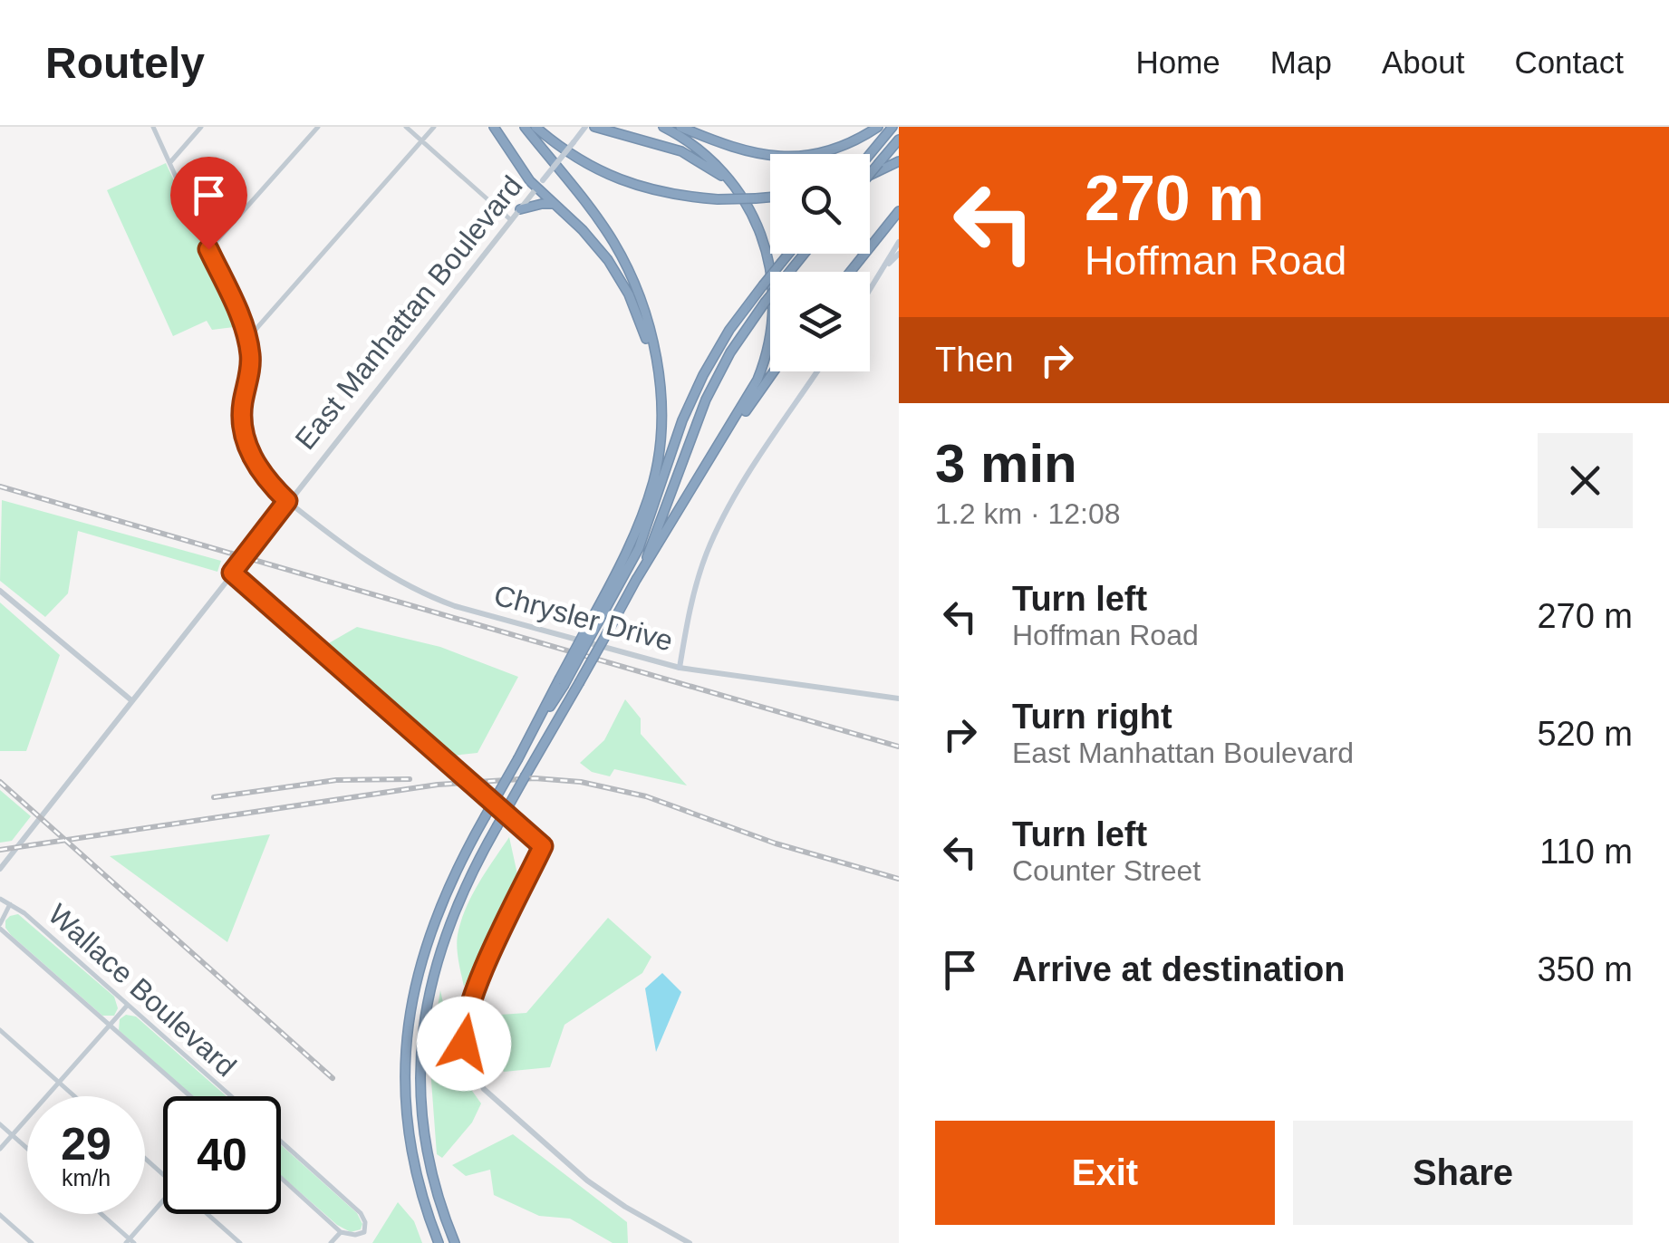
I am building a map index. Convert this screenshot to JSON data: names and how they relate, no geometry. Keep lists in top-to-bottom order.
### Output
{
  "streets": {
    "main road": ["East Manhattan Boulevard"],
    "street": ["Chrysler Drive", "Wallace Boulevard"]
  },
  "crossings": [
    ["East Manhattan Boulevard", "Chrysler Drive"]
  ],
  "page": {
    "header": "Routely",
    "nav": [
      "Home",
      "Map",
      "About",
      "Contact"
    ],
    "turn": ["270 m", "Hoffman Road"],
    "then": "Then",
    "heading": ["3 min", "1.2 km · 12:08"],
    "list": [
      {
        "name": "Turn left",
        "note": "Hoffman Road",
        "value": "270 m"
      },
      {
        "name": "Turn right",
        "note": "East Manhattan Boulevard",
        "value": "520 m"
      },
      {
        "name": "Turn left",
        "note": "Counter Street",
        "value": "110 m"
      },
      {
        "name": "Arrive at destination",
        "value": "350 m"
      }
    ],
    "speed": "29 km/h",
    "limit": "40",
    "buttons": ["Exit", "Share"]
  }
}
